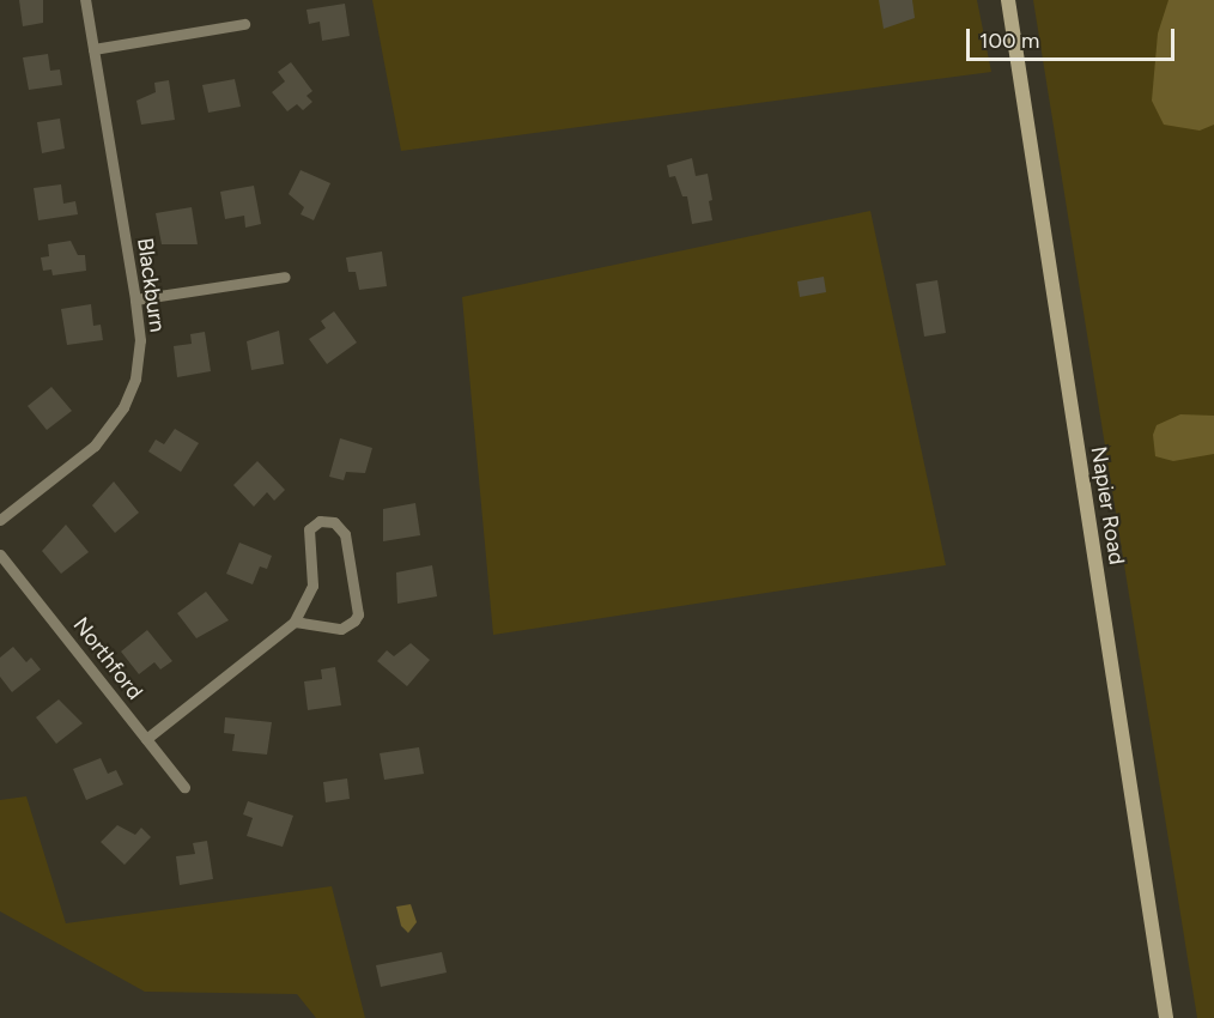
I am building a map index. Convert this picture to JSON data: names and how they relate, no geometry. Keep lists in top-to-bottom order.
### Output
{
  "streets": {
    "street": ["Blackburn", "Napier Road", "Northford"]
  },
  "scale_bar": "100 m"
}
